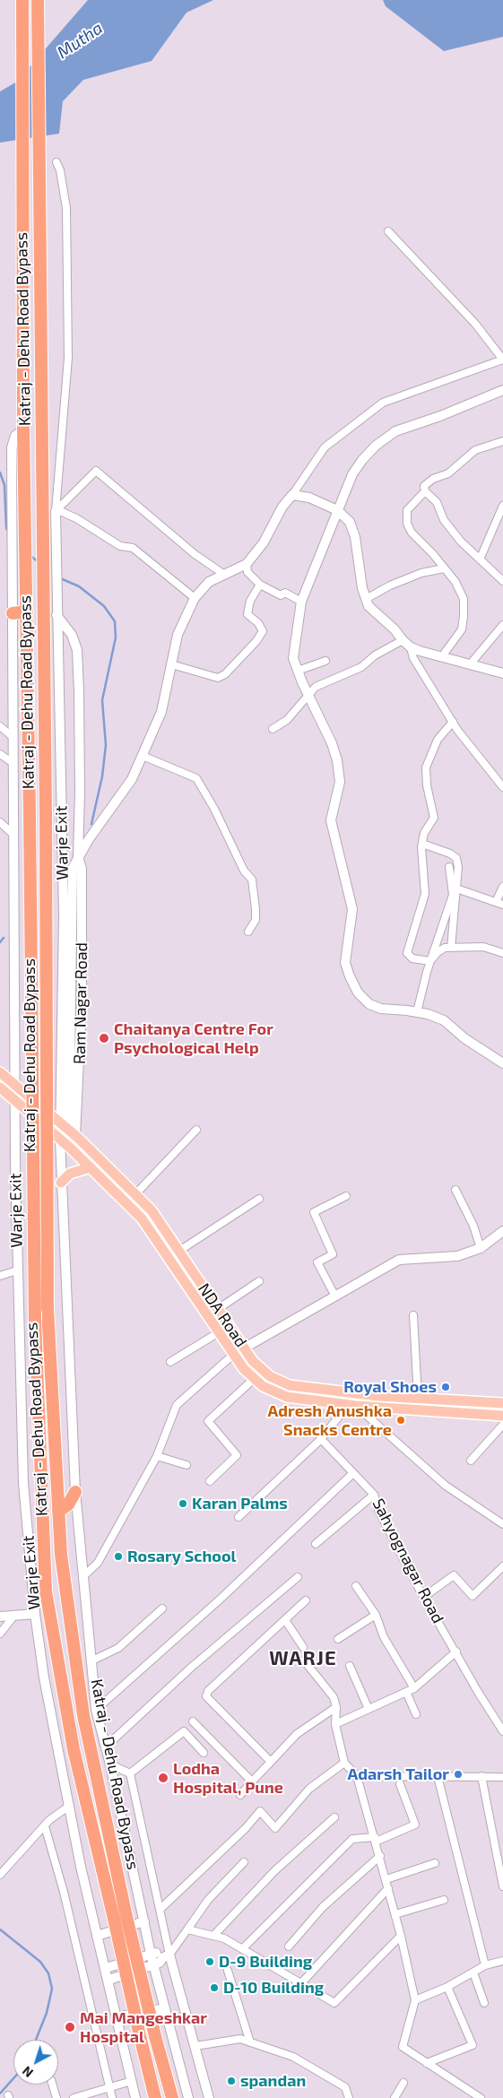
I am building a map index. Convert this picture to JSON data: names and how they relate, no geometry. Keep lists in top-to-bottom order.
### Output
{
  "streets": {
    "highway": ["Katraj - Dehu Road Bypass"],
    "main road": ["NDA Road"],
    "street": ["Warje Exit", "Ram Nagar Road", "Sahyognagar Road"]
  },
  "crossings": [
    ["Katraj - Dehu Road Bypass", "Warje Exit"],
    ["Warje Exit", "Ram Nagar Road"],
    ["Warje Exit", "NDA Road"],
    ["Ram Nagar Road", "NDA Road"]
  ],
  "districts": ["WARJE"],
  "water": ["Mutha"],
  "places": [
    "Chaitanya Centre For Psychological Help",
    "Royal Shoes",
    "Adresh Anushka Snacks Centre",
    "Karan Palms",
    "Rosary School",
    "Adarsh Tailor",
    "Lodha Hospital, Pune",
    "D-9 Building",
    "D-10 Building",
    "Mai Mangeshkar Hospital",
    "spandan"
  ],
  "north": "bottom left"
}
